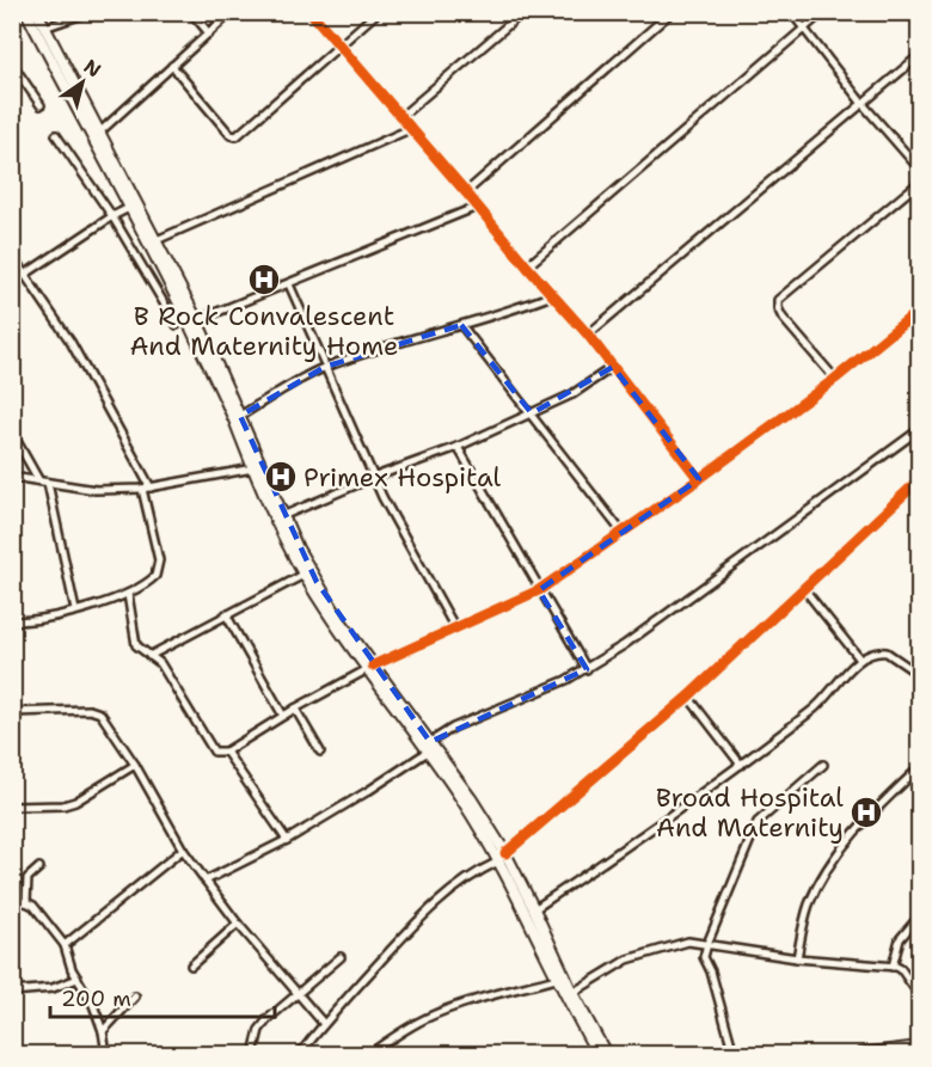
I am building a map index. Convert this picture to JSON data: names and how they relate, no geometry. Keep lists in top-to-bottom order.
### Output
{
  "places": {
    "hospital": ["B Rock Convalescent And Maternity Home", "Primex Hospital", "Broad Hospital And Maternity"]
  },
  "scale_bar": "200 m",
  "north": "top right"
}
